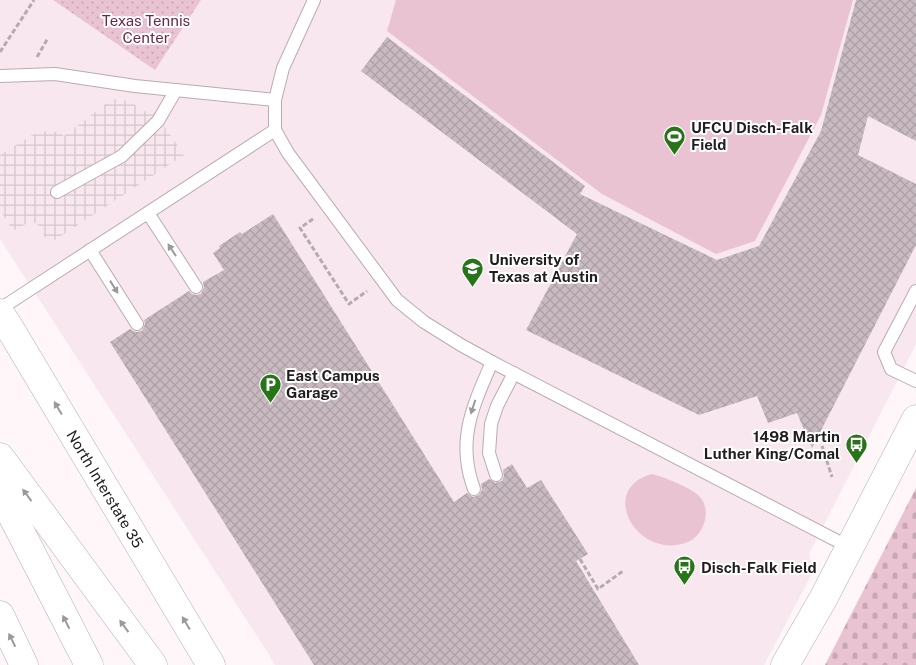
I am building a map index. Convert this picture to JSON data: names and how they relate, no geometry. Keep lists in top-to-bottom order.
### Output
{
  "streets": {
    "main road": ["North Interstate 35"]
  },
  "parks": ["Texas Tennis Center"],
  "places": {
    "sports": ["UFCU Disch-Falk Field"],
    "school or university": ["University of Texas at Austin"],
    "parking": ["East Campus Garage"],
    "bus stop": ["1498 Martin Luther King/Comal", "Disch-Falk Field"]
  }
}
